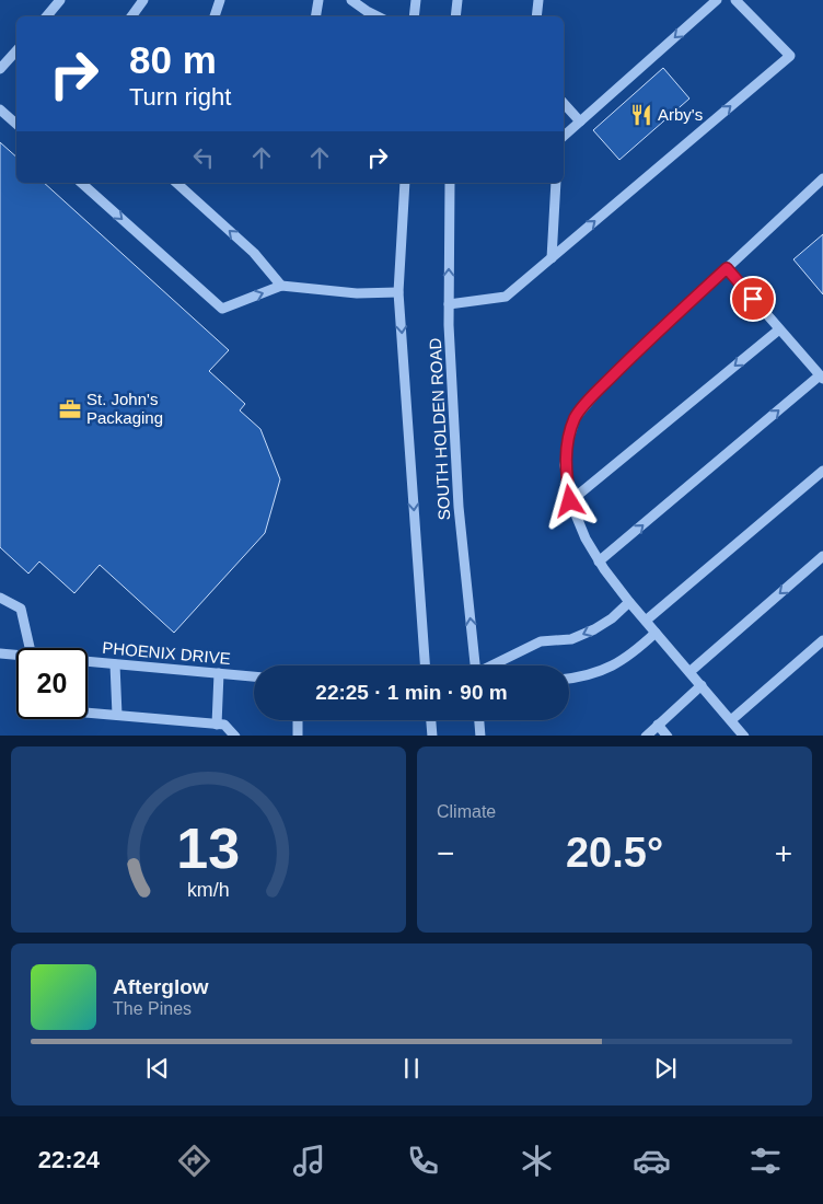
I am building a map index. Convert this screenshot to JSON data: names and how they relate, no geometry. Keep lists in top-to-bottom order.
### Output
{
  "streets": {
    "street": ["SOUTH HOLDEN ROAD", "PHOENIX DRIVE"]
  },
  "places": {
    "restaurant": ["Arby's"],
    "office": ["St. John's Packaging"]
  },
  "page": {
    "turn": ["80 m", "Turn right"],
    "limit": "20",
    "trip": "22:25 · 1 min · 90 m",
    "tile": "Climate",
    "heat": ["−", "20.5°", "+"],
    "song": ["Afterglow", "The Pines"],
    "tabs": "22:24",
    "gauge": ["13", "km/h"]
  }
}
